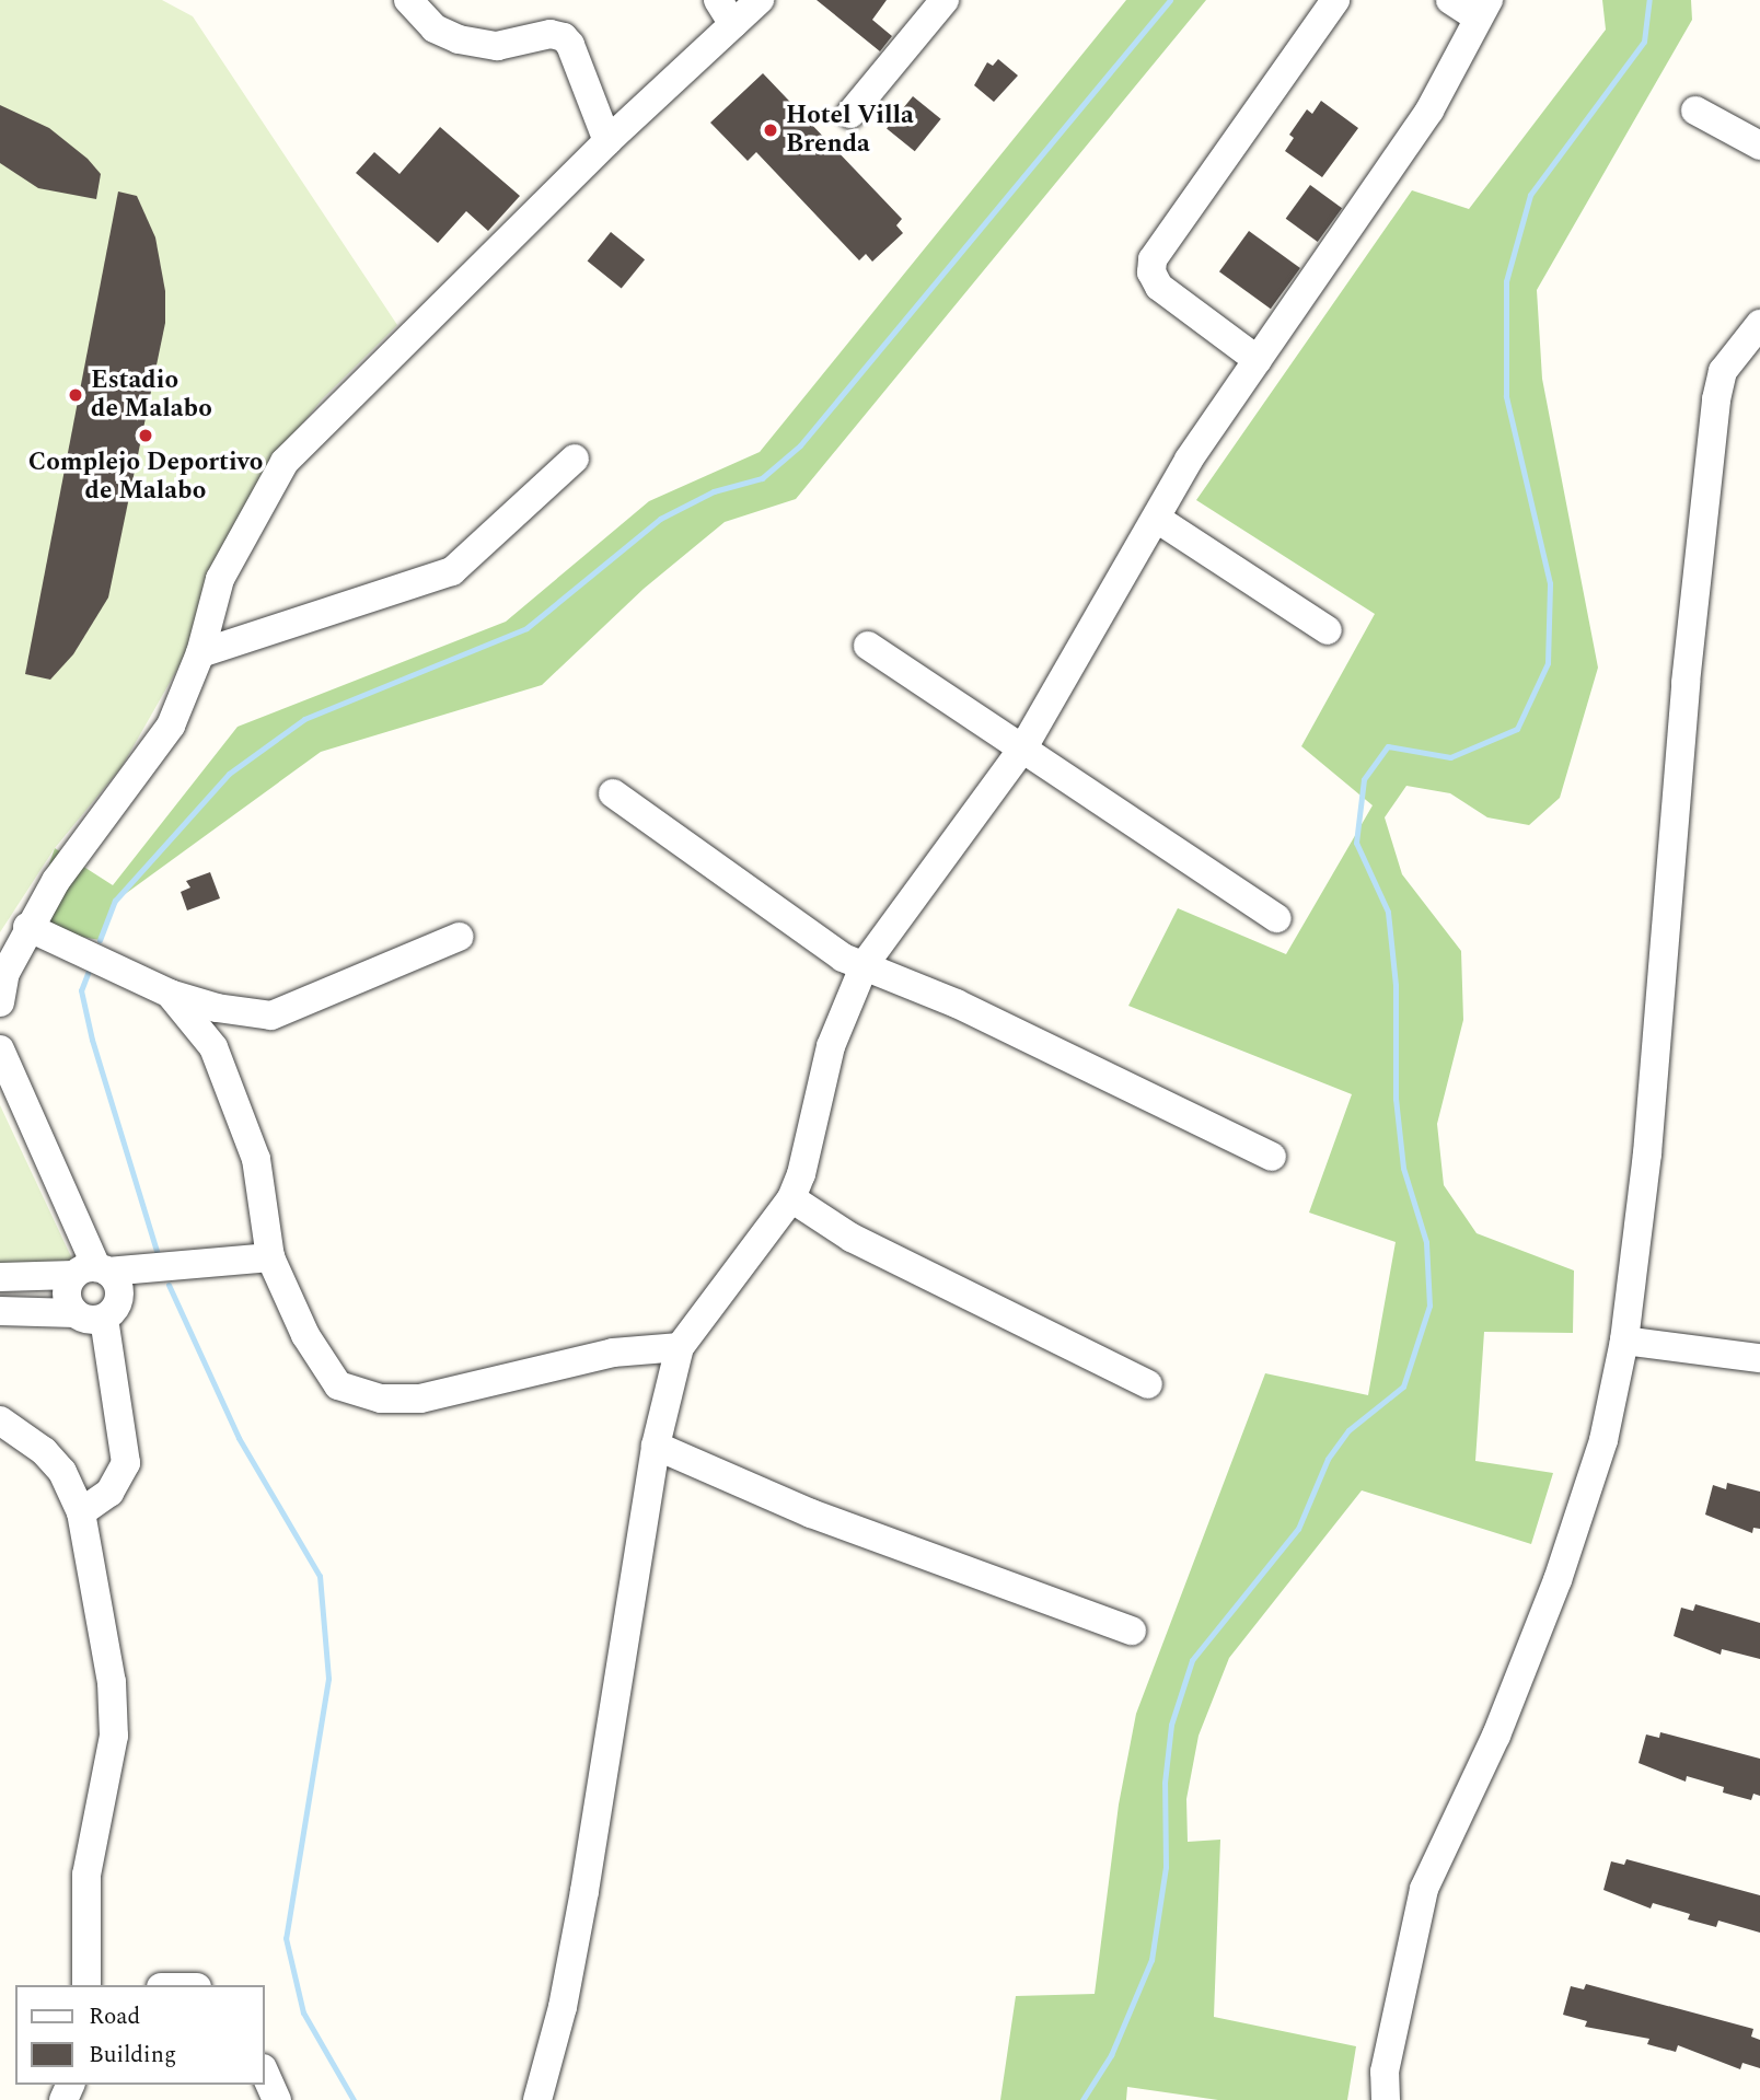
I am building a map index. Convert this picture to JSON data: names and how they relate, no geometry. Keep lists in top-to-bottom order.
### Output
{
  "places": ["Hotel Villa Brenda", "Estadio de Malabo", "Complejo Deportivo de Malabo"],
  "legend": ["Road", "Building"]
}
